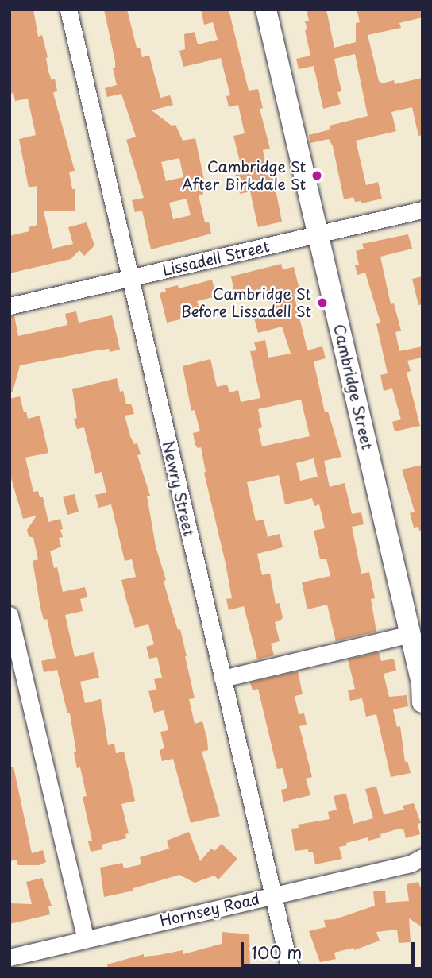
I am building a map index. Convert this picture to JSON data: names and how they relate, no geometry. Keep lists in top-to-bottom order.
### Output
{
  "streets": {
    "main road": ["Cambridge Street"],
    "street": ["Lissadell Street", "Newry Street", "Hornsey Road"]
  },
  "crossings": [
    ["Lissadell Street", "Cambridge Street"],
    ["Lissadell Street", "Newry Street"],
    ["Newry Street", "Hornsey Road"]
  ],
  "places": ["Cambridge St After Birkdale St", "Cambridge St Before Lissadell St"],
  "scale_bar": "100 m"
}
